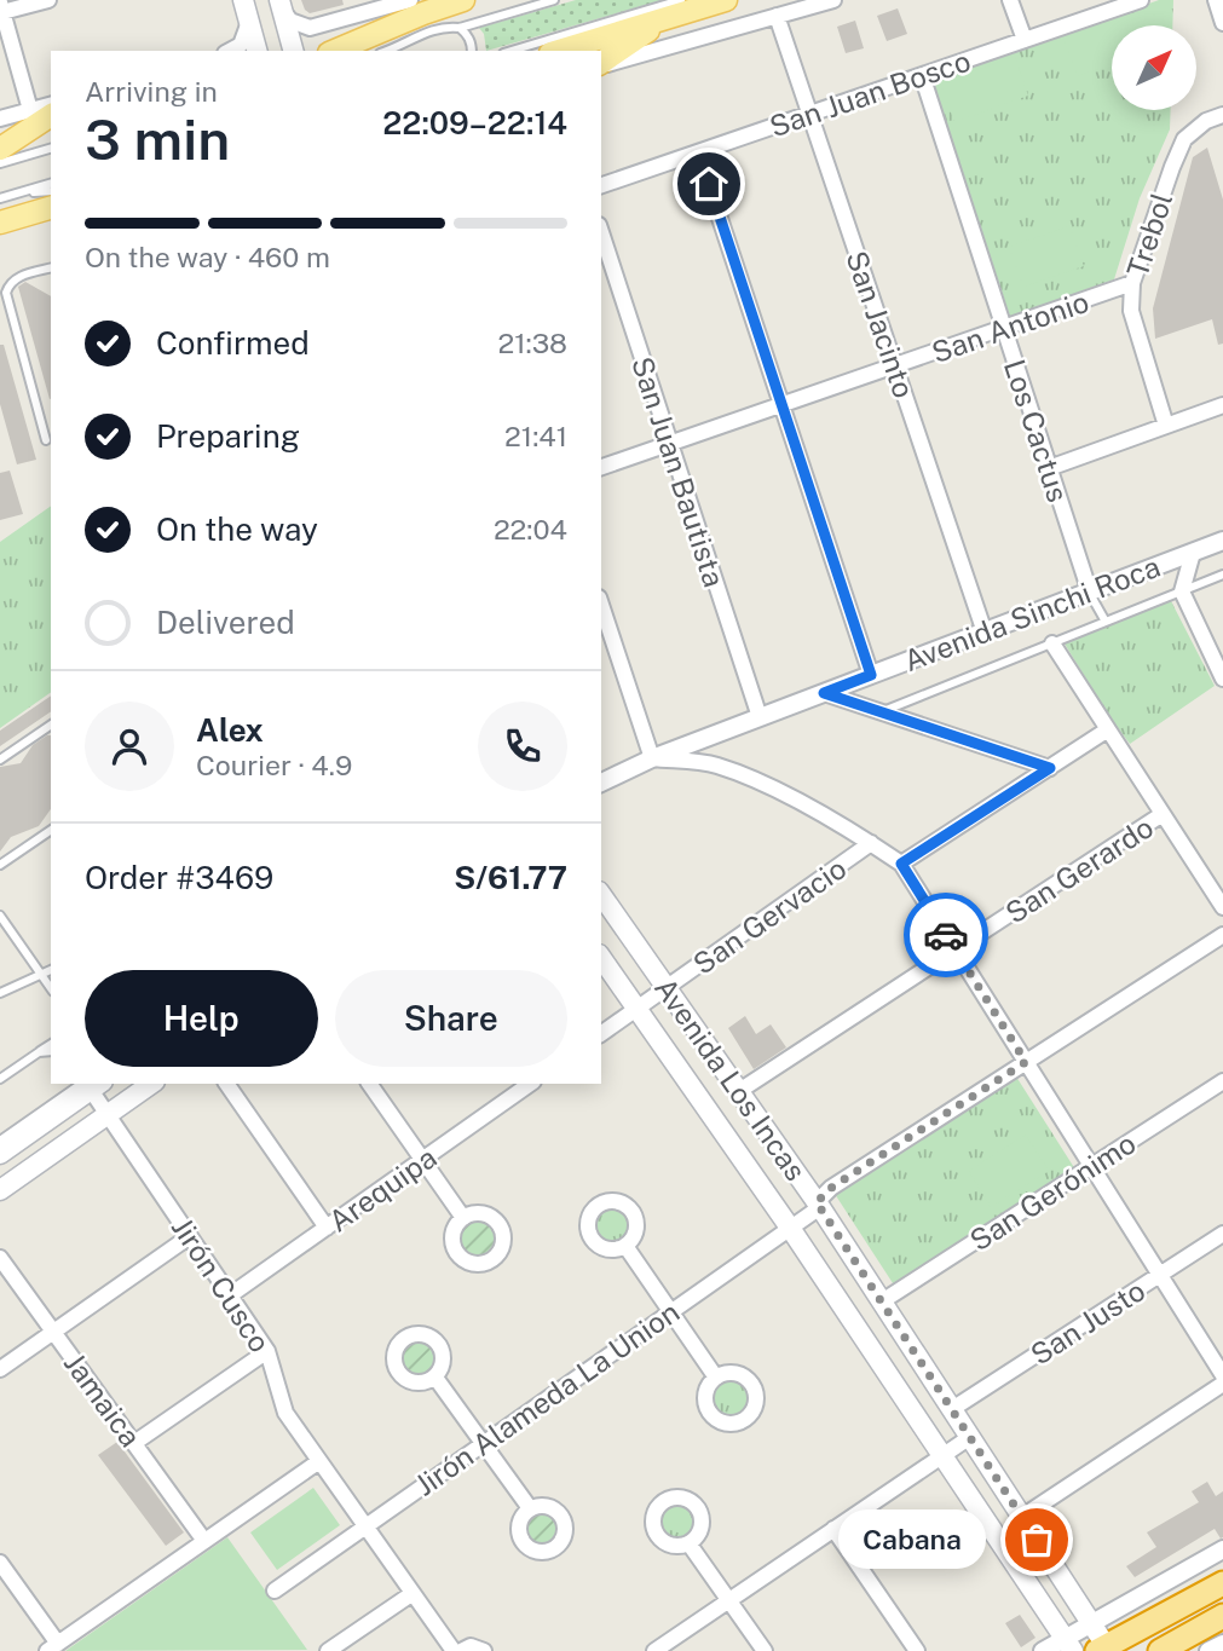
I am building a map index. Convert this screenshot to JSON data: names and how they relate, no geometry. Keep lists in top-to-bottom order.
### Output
{
  "streets": {
    "main road": ["Avenida Los Incas"],
    "street": [
      "San Juan Bosco",
      "Trebol",
      "San Jacinto",
      "San Antonio",
      "Los Cactus",
      "San Juan Bautista",
      "Avenida Sinchi Roca",
      "San Gerardo",
      "San Gervacio",
      "Arequipa",
      "San Gerónimo",
      "Jirón Cusco",
      "San Justo",
      "Jirón Alameda La Union",
      "Jamaica"
    ]
  },
  "crossings": [
    ["San Juan Bosco", "San Jacinto"],
    ["San Juan Bosco", "Los Cactus"],
    ["Trebol", "San Antonio"],
    ["San Jacinto", "San Antonio"],
    ["San Jacinto", "Avenida Sinchi Roca"],
    ["San Antonio", "Los Cactus"],
    ["San Antonio", "San Juan Bautista"],
    ["Los Cactus", "Avenida Sinchi Roca"],
    ["San Juan Bautista", "Avenida Sinchi Roca"],
    ["San Gerardo", "Avenida Los Incas"],
    ["San Gervacio", "Avenida Los Incas"],
    ["Avenida Los Incas", "San Gerónimo"],
    ["Avenida Los Incas", "San Justo"],
    ["Avenida Los Incas", "Jirón Alameda La Union"],
    ["Arequipa", "Jirón Cusco"],
    ["Jirón Cusco", "Jirón Alameda La Union"]
  ],
  "places": ["Cabana"],
  "north": "top right",
  "page": {
    "heading": ["3 min", "Arriving in", "22:09–22:14"],
    "panel": [
      "Alex",
      "Courier · 4.9",
      "Order #3469",
      "S/61.77"
    ],
    "bar": "On the way · 460 m",
    "list": [
      ["Confirmed", "21:38"],
      ["Preparing", "21:41"],
      ["On the way", "22:04"],
      "Delivered"
    ],
    "buttons": ["Help", "Share"],
    "bubble": "Cabana"
  }
}
